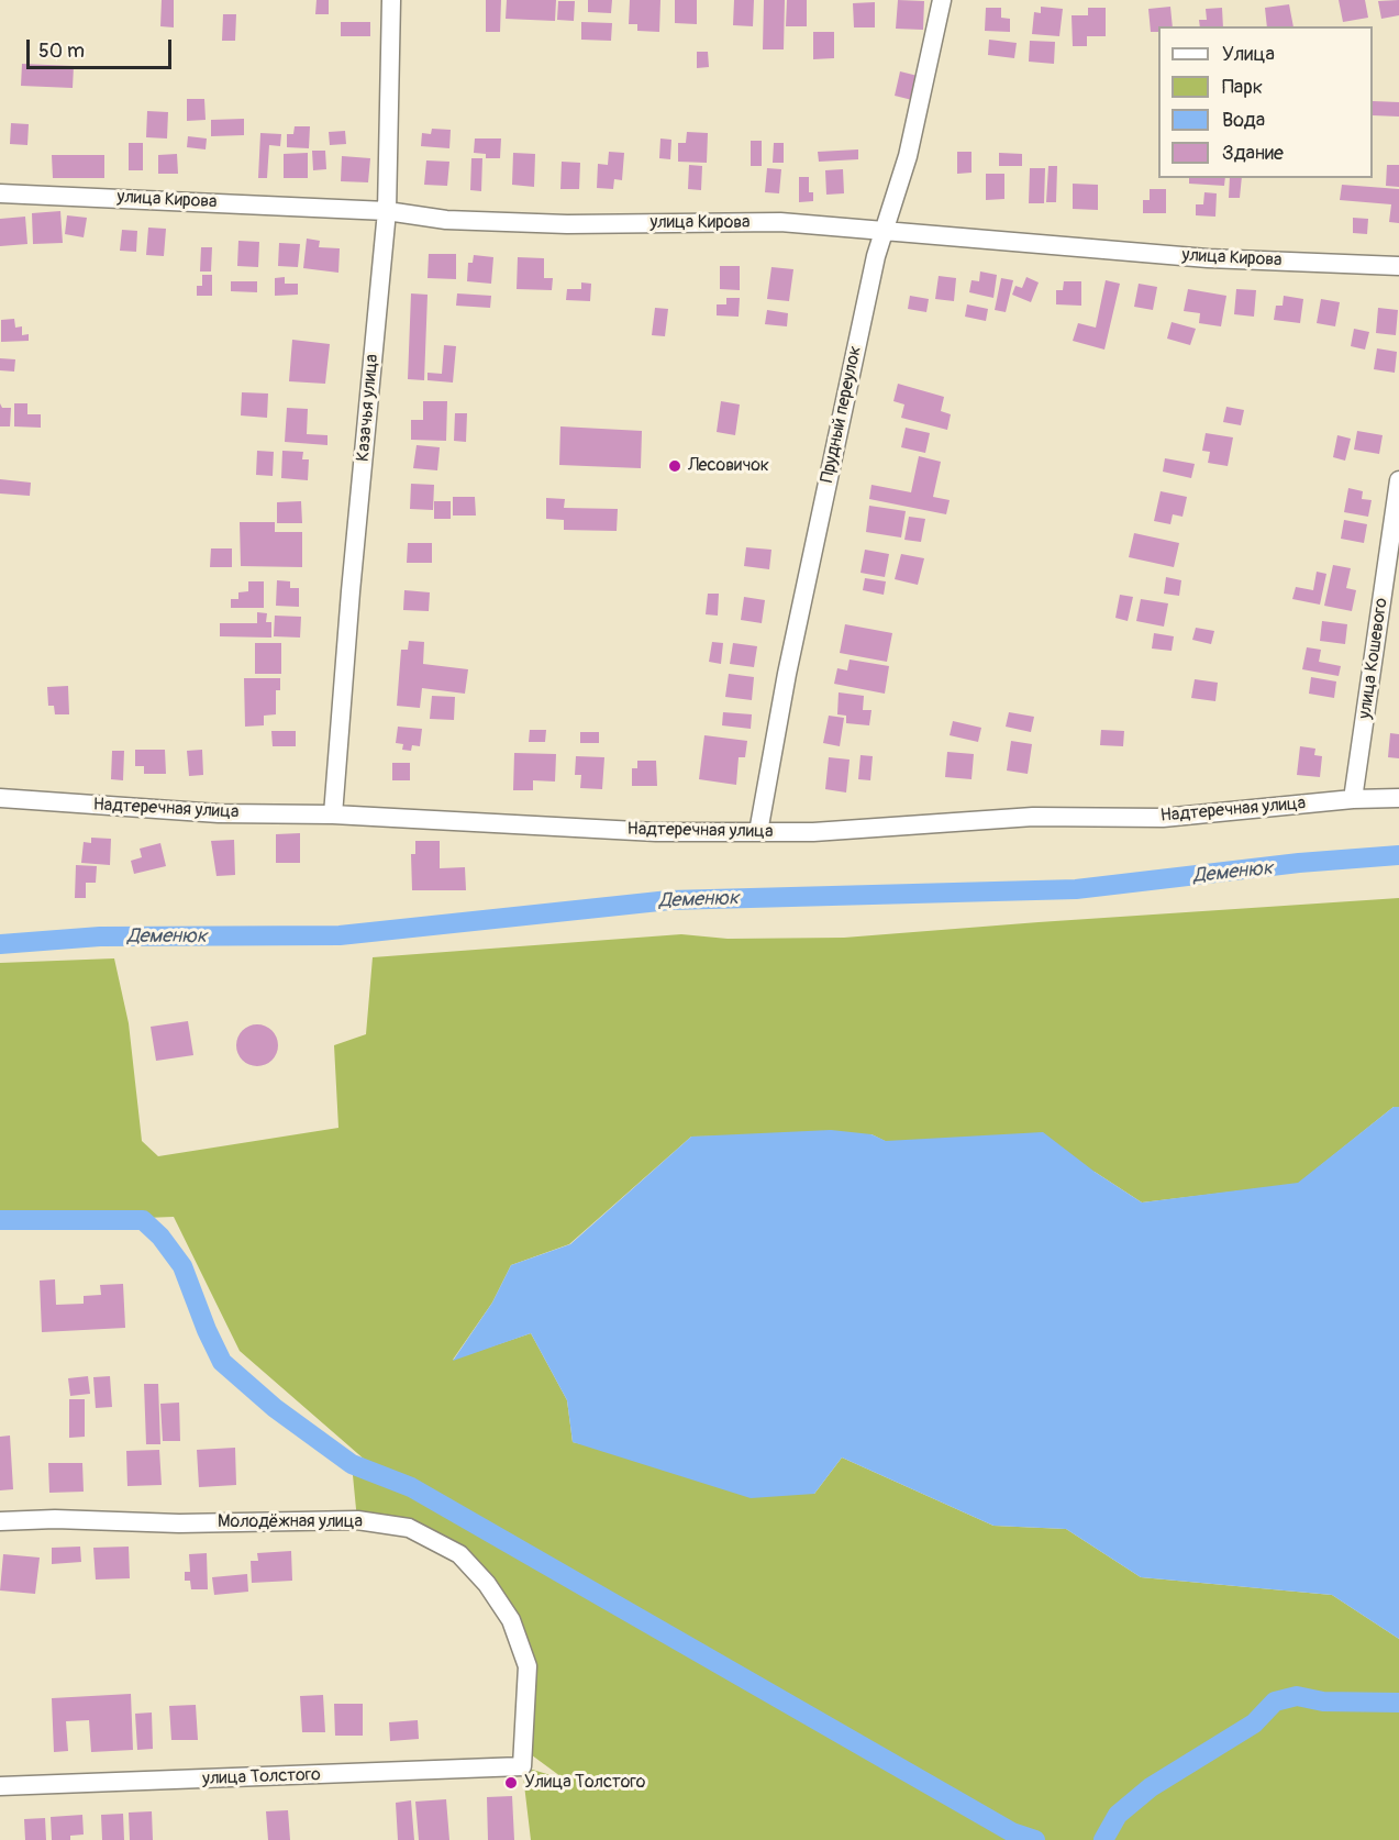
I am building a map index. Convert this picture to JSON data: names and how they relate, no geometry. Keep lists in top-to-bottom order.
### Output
{
  "streets": {
    "street": [
      "улица Кирова",
      "Казачья улица",
      "Прудный переулок",
      "улица Кошевого",
      "Надтеречная улица",
      "Молодёжная улица",
      "улица Толстого"
    ]
  },
  "crossings": [
    ["улица Кирова", "Казачья улица"],
    ["улица Кирова", "Прудный переулок"],
    ["Казачья улица", "Надтеречная улица"],
    ["Прудный переулок", "Надтеречная улица"],
    ["улица Кошевого", "Надтеречная улица"],
    ["Молодёжная улица", "улица Толстого"]
  ],
  "water": ["Деменюк"],
  "places": ["Лесовичок", "Улица Толстого"],
  "legend": [
    "Улица",
    "Парк",
    "Вода",
    "Здание"
  ],
  "scale_bar": "50 m"
}
